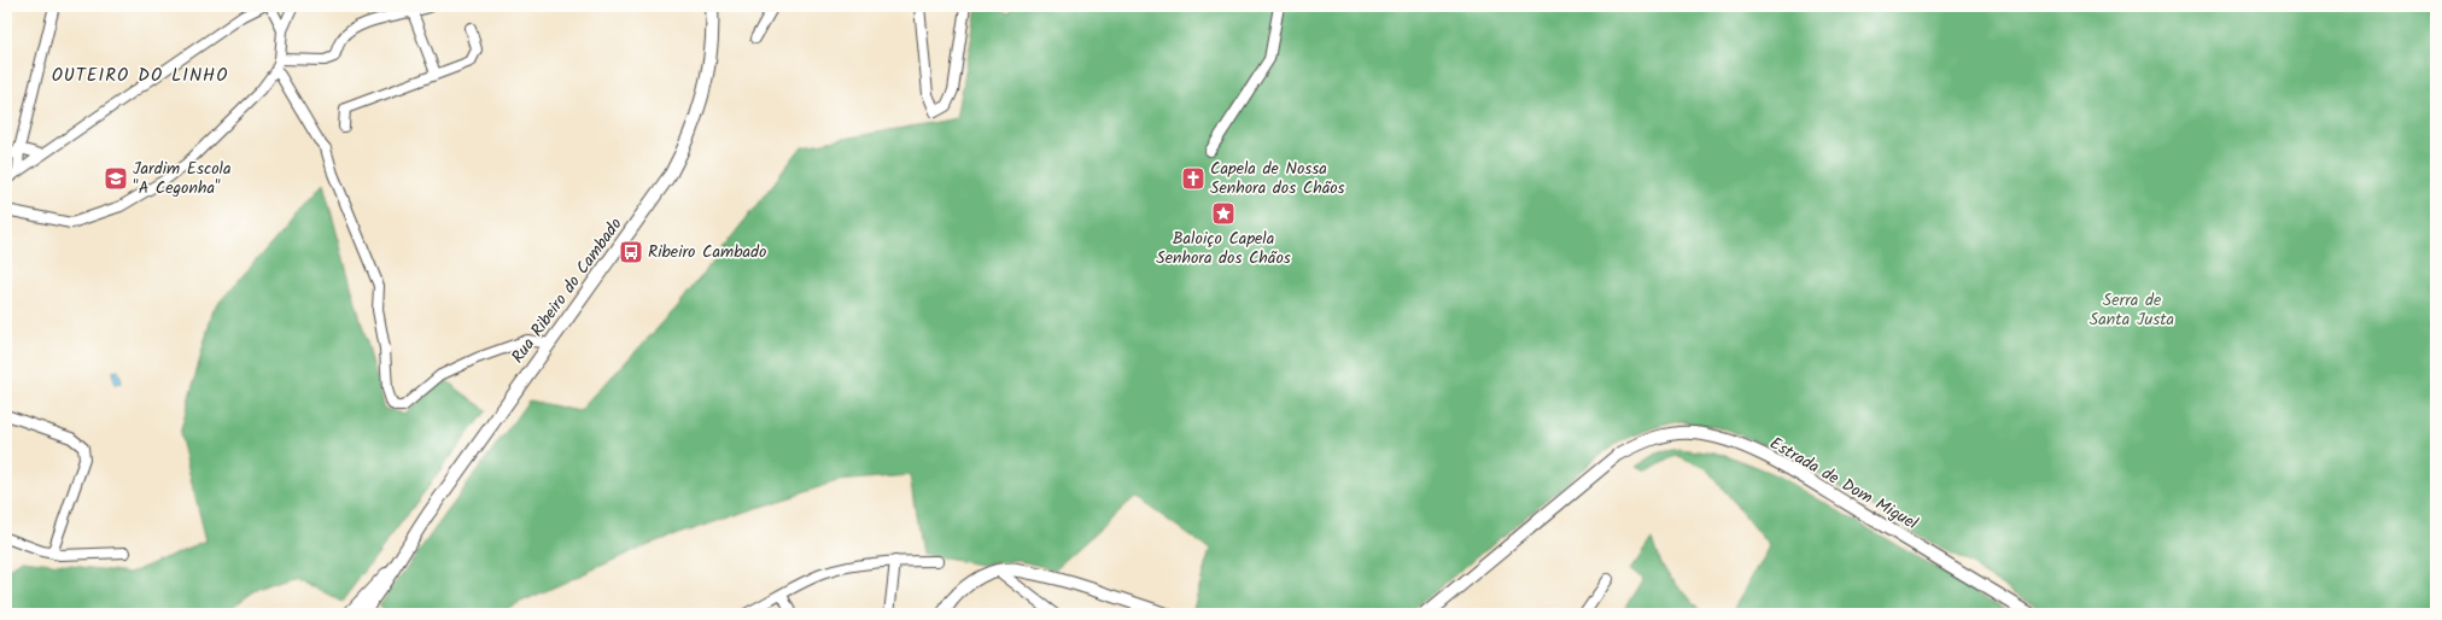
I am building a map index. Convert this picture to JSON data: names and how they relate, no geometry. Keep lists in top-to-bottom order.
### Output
{
  "streets": {
    "main road": ["Rua Ribeiro do Cambado", "Estrada de Dom Miguel"]
  },
  "districts": ["OUTEIRO DO LINHO"],
  "parks": ["Serra de Santa Justa"],
  "places": {
    "school or university": ["Jardim Escola \"A Cegonha\""],
    "church": ["Capela de Nossa Senhora dos Chãos"],
    "place": ["Baloiço Capela Senhora dos Chãos"],
    "bus stop": ["Ribeiro Cambado"]
  }
}
